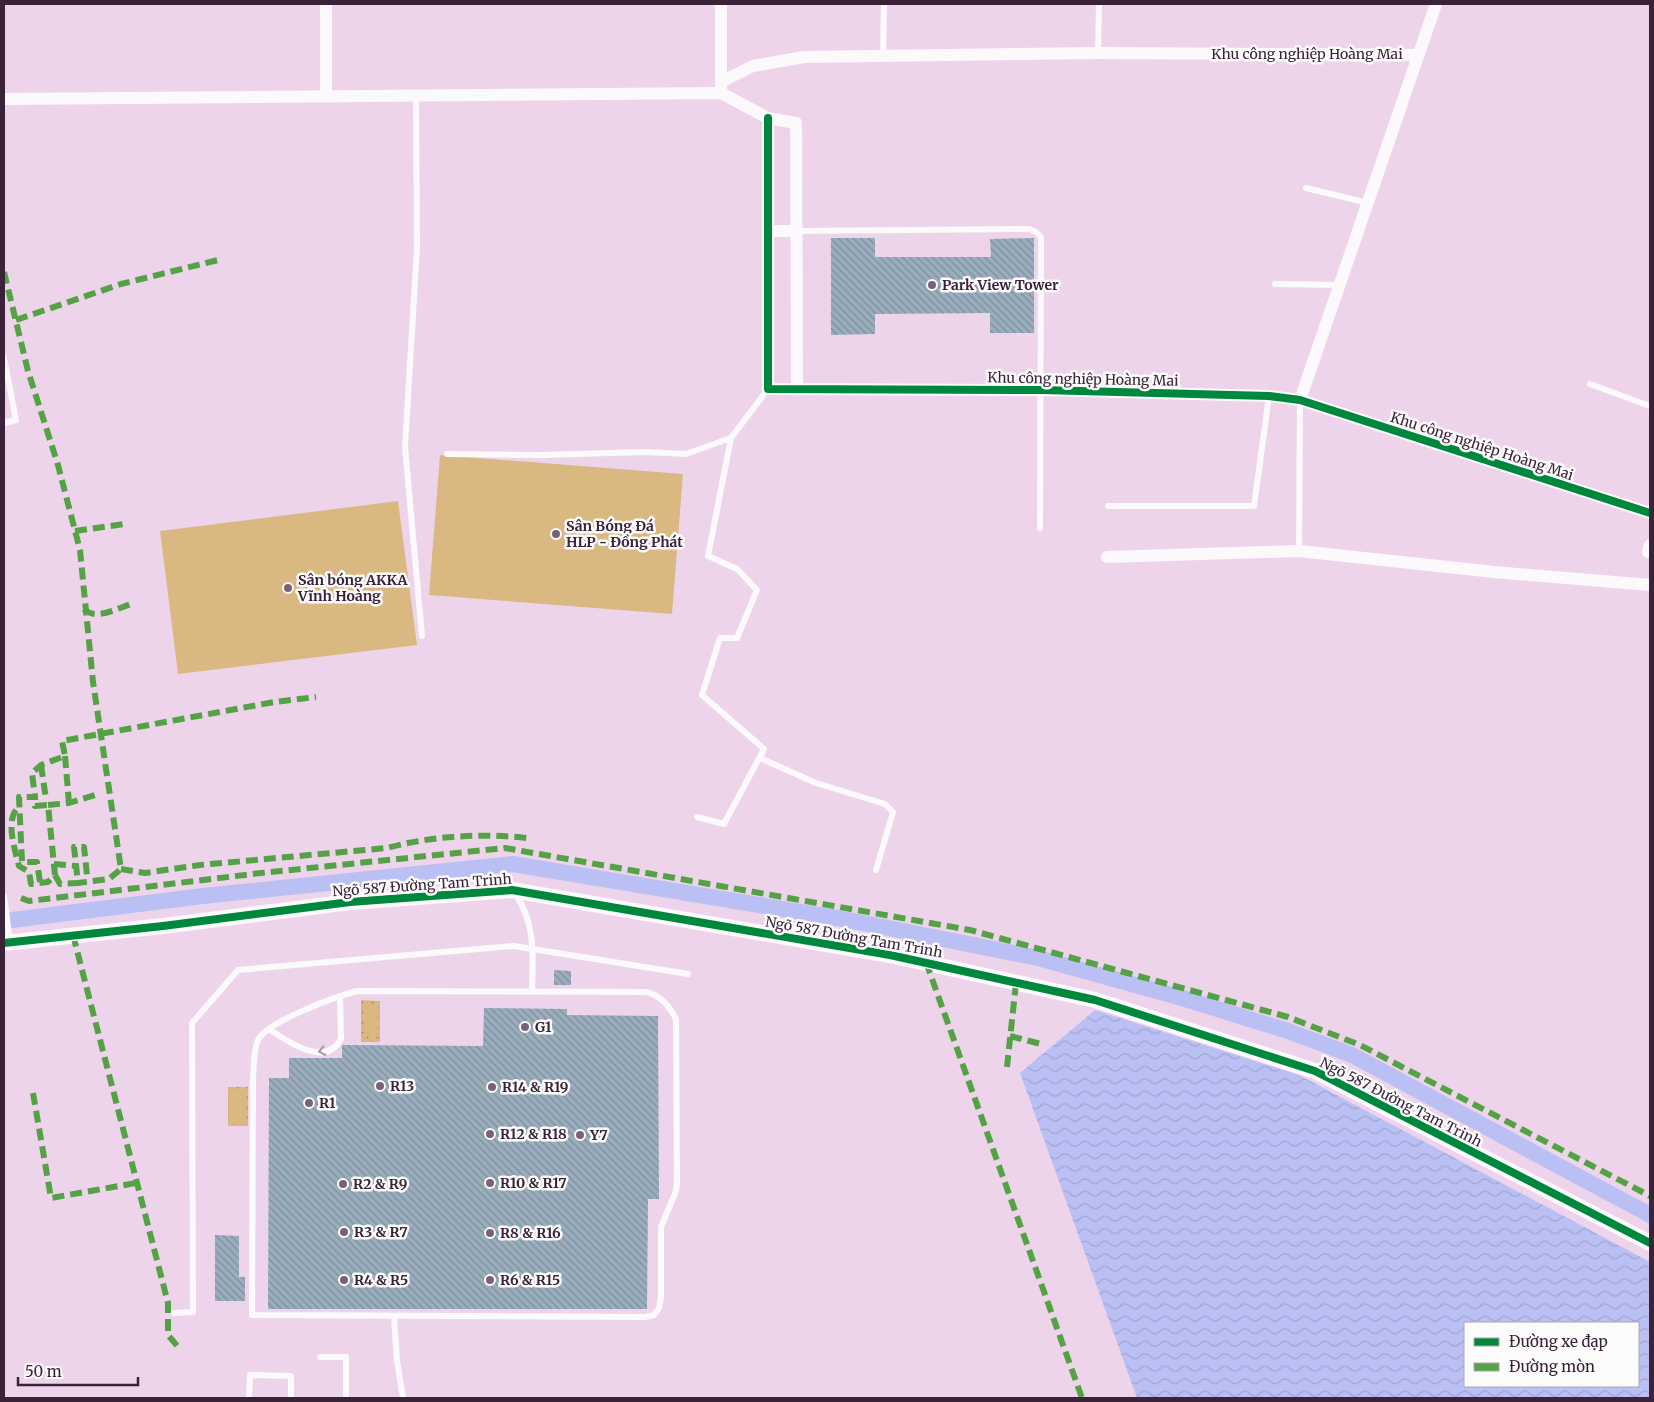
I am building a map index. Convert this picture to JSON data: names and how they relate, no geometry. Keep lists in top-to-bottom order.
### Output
{
  "streets": {
    "street": ["Khu công nghiệp Hoàng Mai", "Ngõ 587 Đường Tam Trinh"]
  },
  "places": [
    "Park View Tower",
    "Sân Bóng Đá HLP - Đồng Phát",
    "Sân bóng AKKA Vĩnh Hoàng",
    "G1",
    "R13",
    "R14 & R19",
    "R1",
    "R12 & R18",
    "Y7",
    "R10 & R17",
    "R2 & R9",
    "R3 & R7",
    "R8 & R16",
    "R4 & R5",
    "R6 & R15"
  ],
  "legend": ["Đường xe đạp", "Đường mòn"],
  "scale_bar": "50 m"
}
